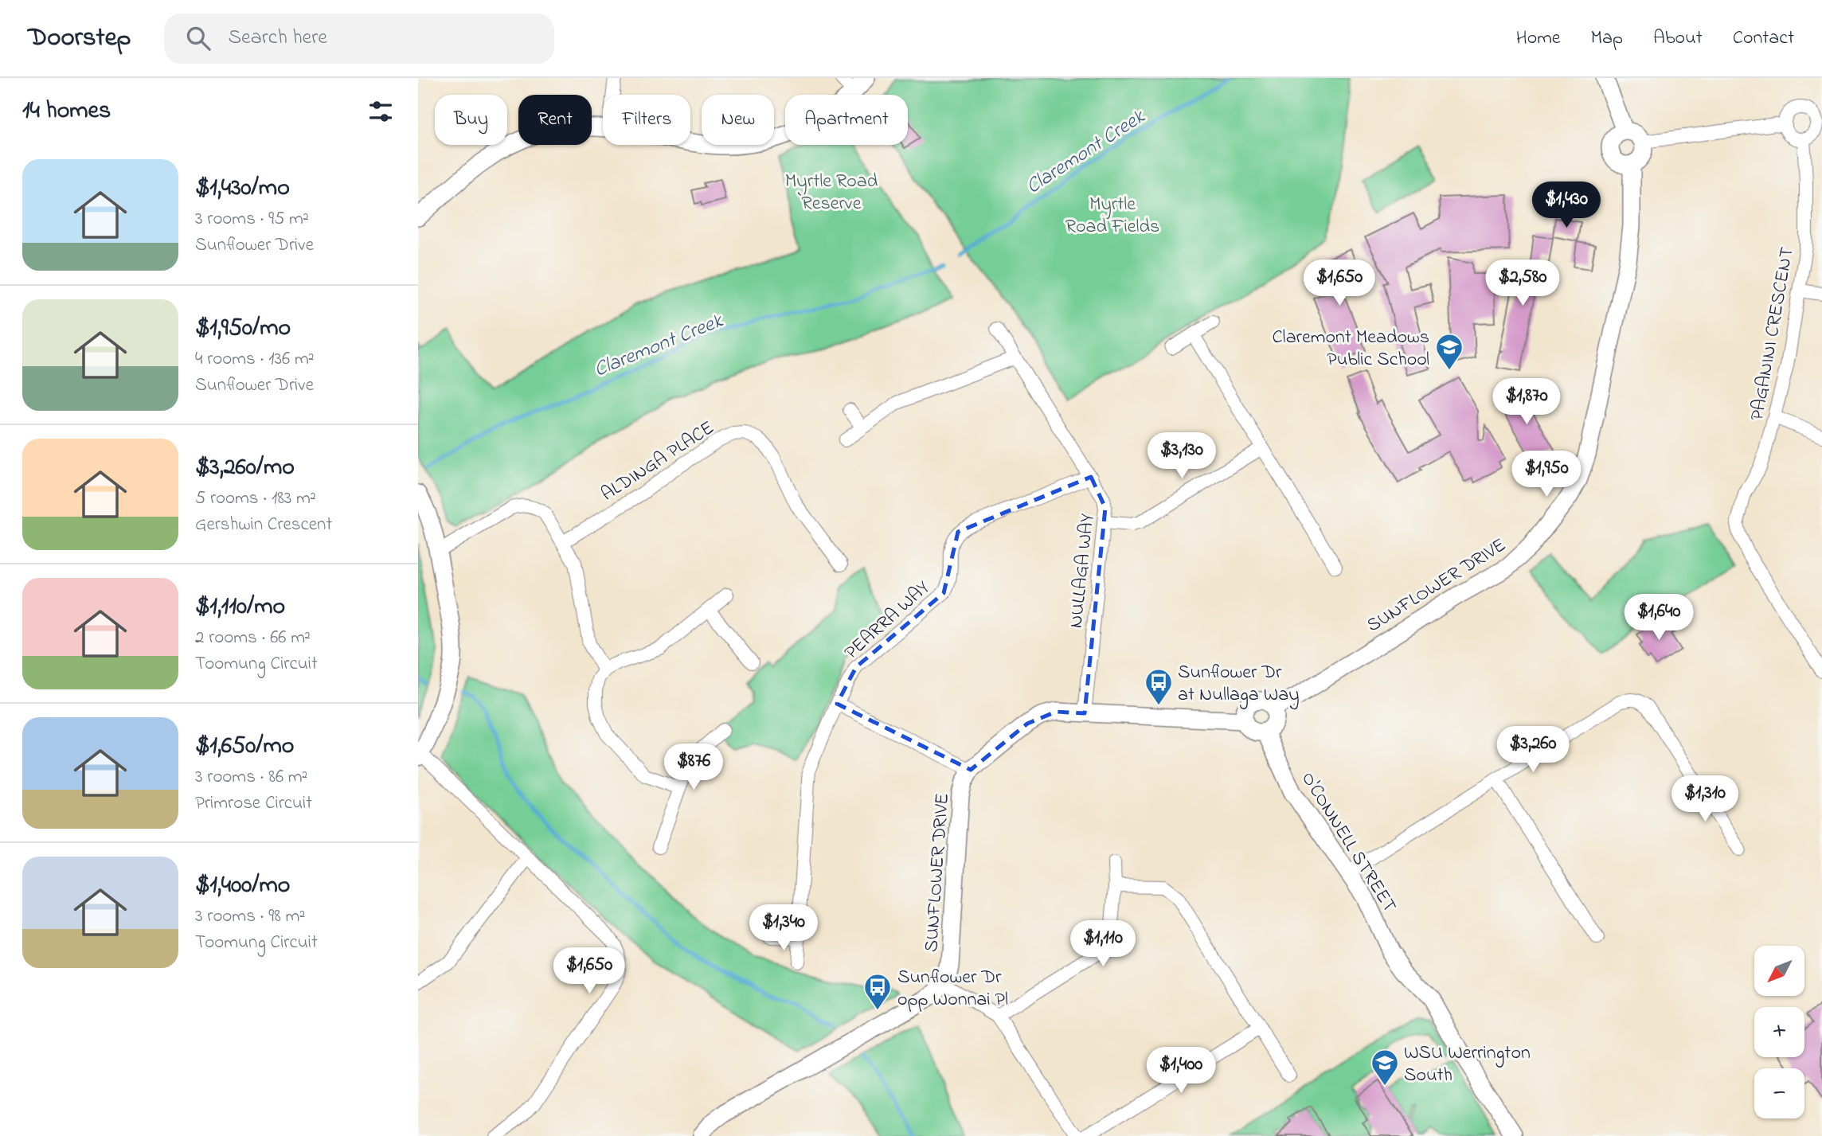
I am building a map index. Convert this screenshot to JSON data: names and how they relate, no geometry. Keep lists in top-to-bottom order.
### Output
{
  "streets": {
    "street": [
      "PAGANINI CRESCENT",
      "ALDINGA PLACE",
      "NULLAGA WAY",
      "SUNFLOWER DRIVE",
      "PEARRA WAY",
      "O'CONNELL STREET"
    ]
  },
  "crossings": [
    ["NULLAGA WAY", "SUNFLOWER DRIVE"],
    ["NULLAGA WAY", "PEARRA WAY"],
    ["SUNFLOWER DRIVE", "O'CONNELL STREET"]
  ],
  "water": ["Claremont Creek"],
  "parks": ["Myrtle Road Reserve", "Myrtle Road Fields"],
  "places": {
    "school or university": ["Claremont Meadows Public School", "WSU Werrington South"],
    "bus stop": ["Sunflower Dr at Nullaga Way", "Sunflower Dr opp Wonnai Pl"]
  },
  "north": "bottom left",
  "page": {
    "header": "Doorstep",
    "search": "Search here",
    "nav": [
      "Home",
      "Map",
      "About",
      "Contact"
    ],
    "heading": "14 homes",
    "chip": [
      "Buy",
      "Rent",
      "Filters",
      "New",
      "Apartment"
    ],
    "list": [
      {
        "name": "$1,430/mo",
        "note": "3 rooms · 95 m² · Sunflower Drive"
      },
      {
        "name": "$1,950/mo",
        "note": "4 rooms · 136 m² · Sunflower Drive"
      },
      {
        "name": "$3,260/mo",
        "note": "5 rooms · 183 m² · Gershwin Crescent"
      },
      {
        "name": "$1,110/mo",
        "note": "2 rooms · 66 m² · Toomung Circuit"
      },
      {
        "name": "$1,650/mo",
        "note": "3 rooms · 86 m² · Primrose Circuit"
      },
      {
        "name": "$1,400/mo",
        "note": "3 rooms · 98 m² · Toomung Circuit"
      }
    ],
    "price": [
      "$1,430",
      "$1,650",
      "$2,580",
      "$1,870",
      "$3,130",
      "$1,950",
      "$1,640",
      "$3,260",
      "$876",
      "$1,310",
      "$1,340",
      "$1,110",
      "$1,650",
      "$1,400"
    ],
    "map_buttons": ["+", "−"]
  }
}
